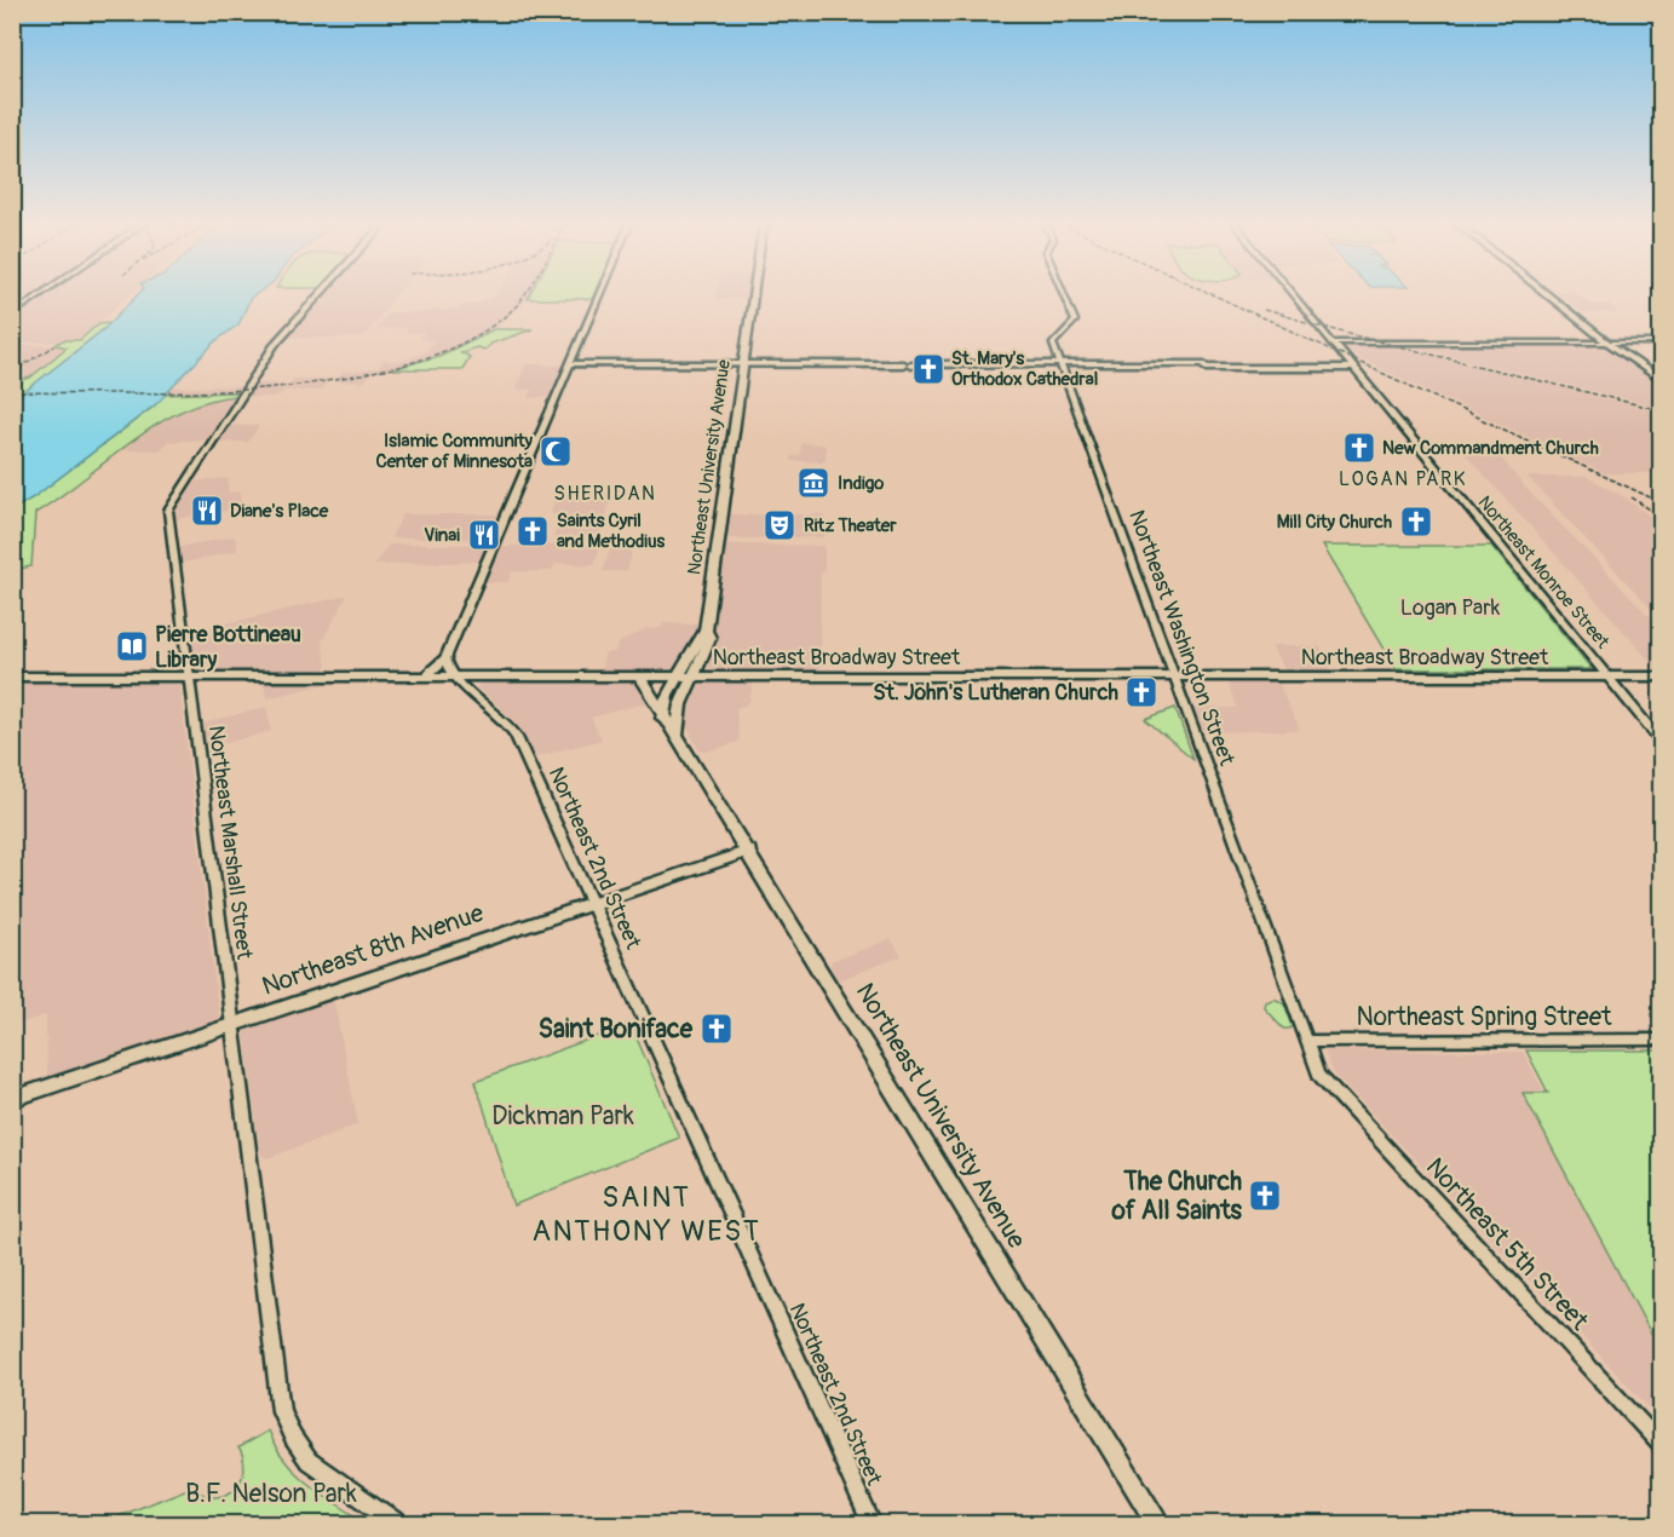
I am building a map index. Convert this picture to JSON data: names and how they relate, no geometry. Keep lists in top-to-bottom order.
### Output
{
  "streets": {
    "main road": ["Northeast University Avenue", "Northeast Broadway Street", "Northeast 8th Avenue"],
    "street": [
      "Northeast Monroe Street",
      "Northeast Washington Street",
      "Northeast Marshall Street",
      "Northeast 2nd Street",
      "Northeast Spring Street",
      "Northeast 5th Street"
    ]
  },
  "crossings": [
    ["Northeast University Avenue", "Northeast Broadway Street"],
    ["Northeast University Avenue", "Northeast 8th Avenue"],
    ["Northeast Monroe Street", "Northeast Broadway Street"],
    ["Northeast Washington Street", "Northeast Broadway Street"],
    ["Northeast Washington Street", "Northeast Spring Street"],
    ["Northeast Washington Street", "Northeast 5th Street"],
    ["Northeast Broadway Street", "Northeast Marshall Street"],
    ["Northeast Broadway Street", "Northeast 2nd Street"],
    ["Northeast Marshall Street", "Northeast 8th Avenue"],
    ["Northeast 2nd Street", "Northeast 8th Avenue"]
  ],
  "districts": ["LOGAN PARK", "SHERIDAN", "SAINT ANTHONY WEST"],
  "parks": ["Logan Park", "Dickman Park", "B.F. Nelson Park"],
  "places": {
    "church": [
      "St. Mary's Orthodox Cathedral",
      "New Commandment Church",
      "Mill City Church",
      "Saints Cyril and Methodius",
      "St. John's Lutheran Church",
      "Saint Boniface",
      "The Church of All Saints"
    ],
    "mosque": ["Islamic Community Center of Minnesota"],
    "museum": ["Indigo"],
    "restaurant": ["Diane's Place", "Vinai"],
    "theatre": ["Ritz Theater"],
    "library": ["Pierre Bottineau Library"]
  }
}
